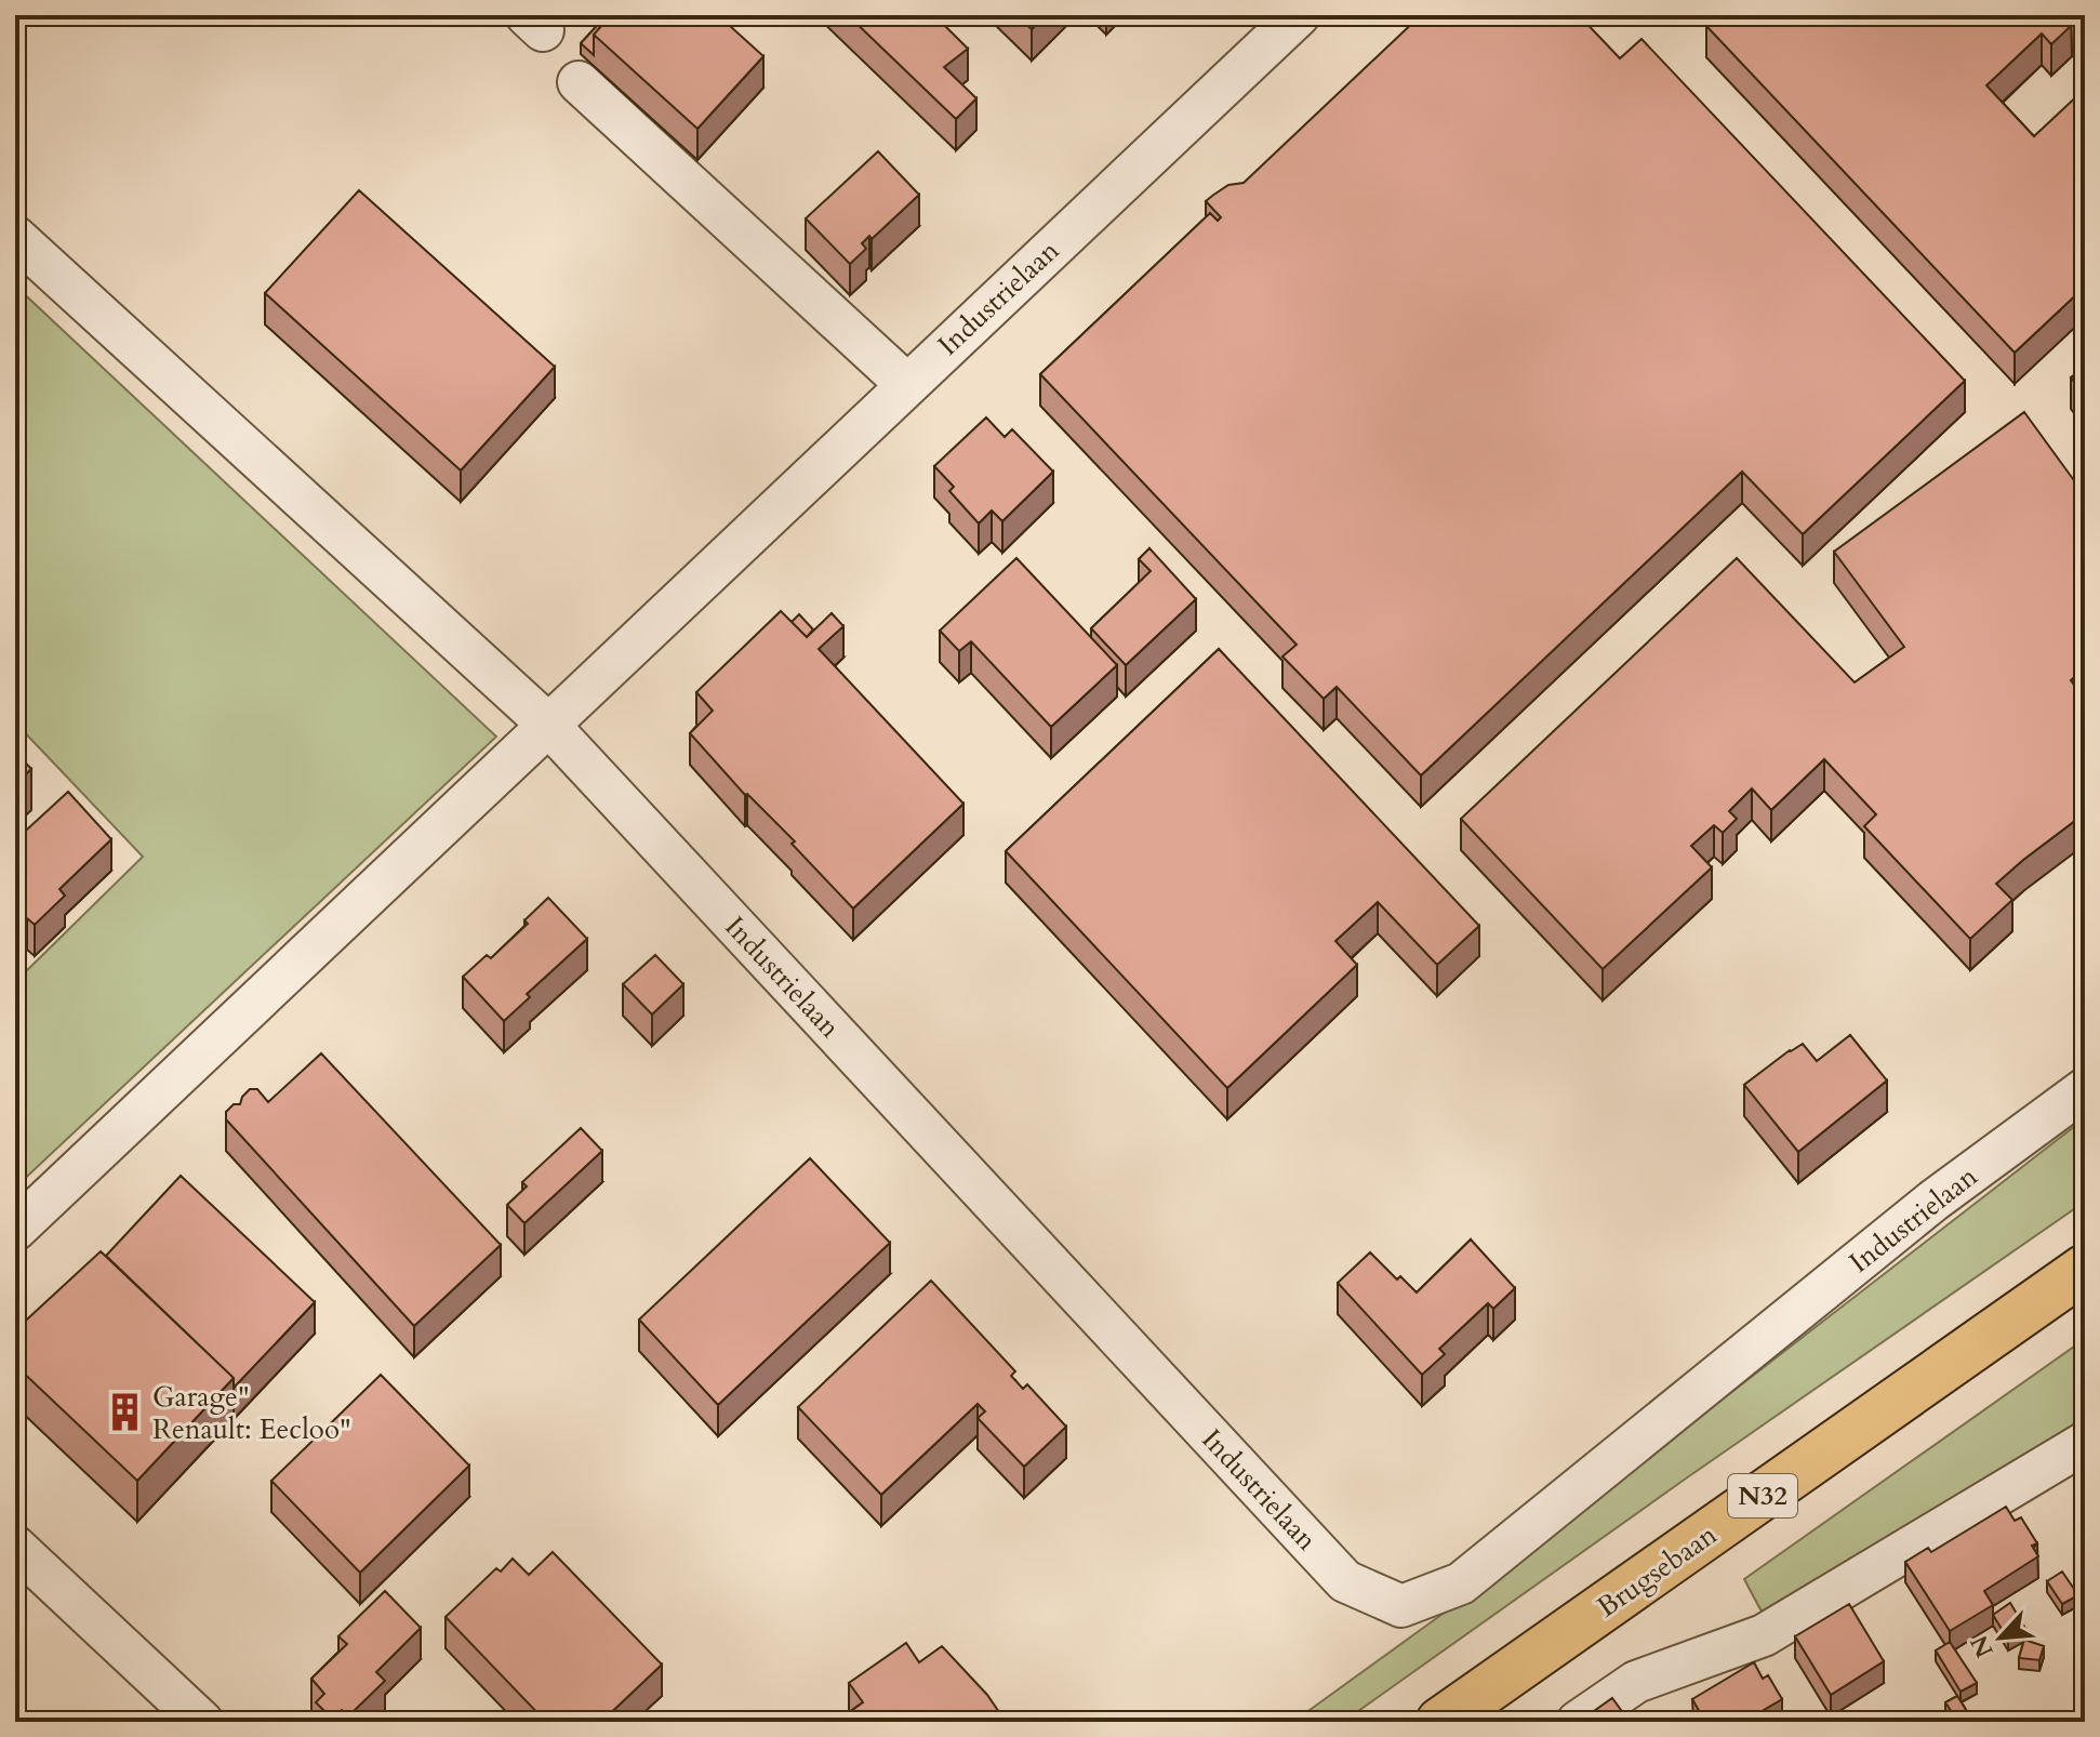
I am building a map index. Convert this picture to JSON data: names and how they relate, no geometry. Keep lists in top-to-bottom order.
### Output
{
  "streets": {
    "main road": ["N32", "Brugsebaan"],
    "street": ["Industrielaan"]
  },
  "places": {
    "building": ["Garage\" Renault: Eecloo\""]
  },
  "north": "bottom left"
}
